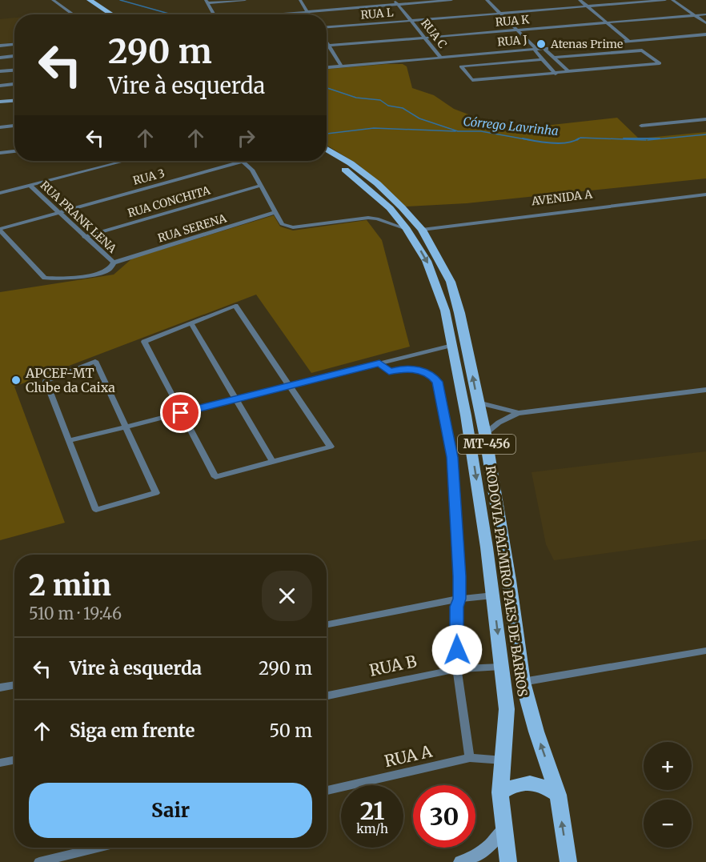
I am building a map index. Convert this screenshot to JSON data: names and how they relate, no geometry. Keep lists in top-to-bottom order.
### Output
{
  "streets": {
    "main road": ["MT-456", "RODOVIA PALMIRO PAES DE BARROS"],
    "street": [
      "RUA L",
      "RUA K",
      "RUA C",
      "RUA J",
      "RUA 3",
      "AVENIDA A",
      "RUA CONCHITA",
      "RUA PRANK LENA",
      "RUA SERENA",
      "RUA B",
      "RUA A"
    ]
  },
  "crossings": [
    ["RUA L", "RUA C"],
    ["RUA K", "RUA C"],
    ["RUA C", "RUA J"],
    ["RUA 3", "RUA PRANK LENA"],
    ["RUA 3", "RUA SERENA"],
    ["AVENIDA A", "RODOVIA PALMIRO PAES DE BARROS"],
    ["RUA CONCHITA", "RUA PRANK LENA"],
    ["RUA PRANK LENA", "RUA SERENA"],
    ["RODOVIA PALMIRO PAES DE BARROS", "RUA B"],
    ["RODOVIA PALMIRO PAES DE BARROS", "RUA A"]
  ],
  "water": ["Córrego Lavrinha"],
  "places": ["Atenas Prime", "APCEF-MT Clube da Caixa"],
  "page": {
    "turn": ["290 m", "Vire à esquerda"],
    "heading": ["2 min", "510 m · 19:46"],
    "list": [
      {
        "name": "Vire à esquerda",
        "value": "290 m"
      },
      {
        "name": "Siga em frente",
        "value": "50 m"
      }
    ],
    "map_buttons": ["+", "−"],
    "buttons": "Sair",
    "speed": "21 km/h",
    "limit": "30"
  }
}
